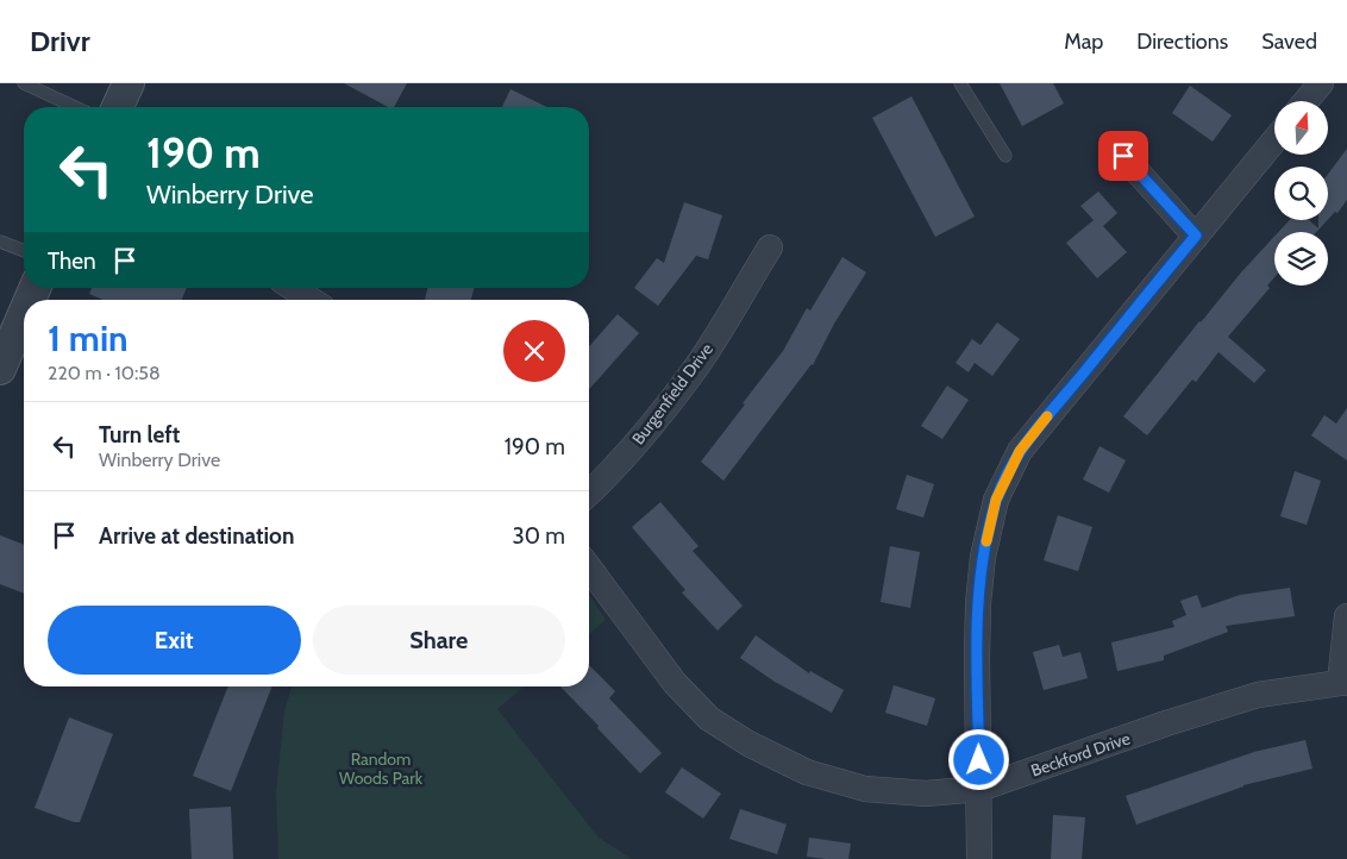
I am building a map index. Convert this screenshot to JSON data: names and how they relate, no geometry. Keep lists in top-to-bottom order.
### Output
{
  "streets": {
    "street": ["Burgenfield Drive", "Beckford Drive"]
  },
  "parks": ["Random Woods Park"],
  "north": "top",
  "page": {
    "header": "Drivr",
    "nav": ["Map", "Directions", "Saved"],
    "turn": ["190 m", "Winberry Drive"],
    "then": "Then",
    "heading": ["1 min", "220 m · 10:58"],
    "list": [
      {
        "name": "Turn left",
        "note": "Winberry Drive",
        "value": "190 m"
      },
      {
        "name": "Arrive at destination",
        "value": "30 m"
      }
    ],
    "buttons": ["Exit", "Share"]
  }
}
